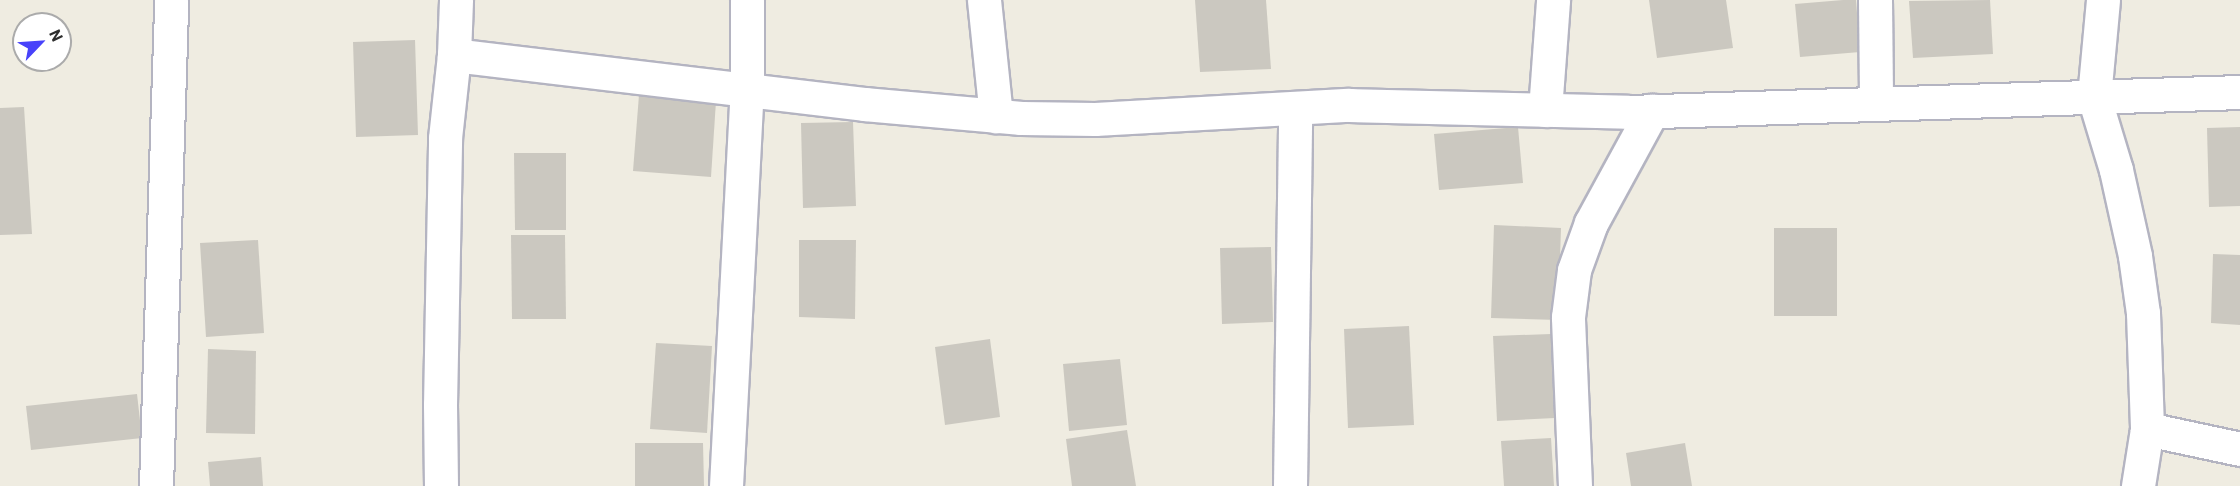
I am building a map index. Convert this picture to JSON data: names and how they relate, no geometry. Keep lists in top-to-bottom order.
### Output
{
  "north": "top right"
}
